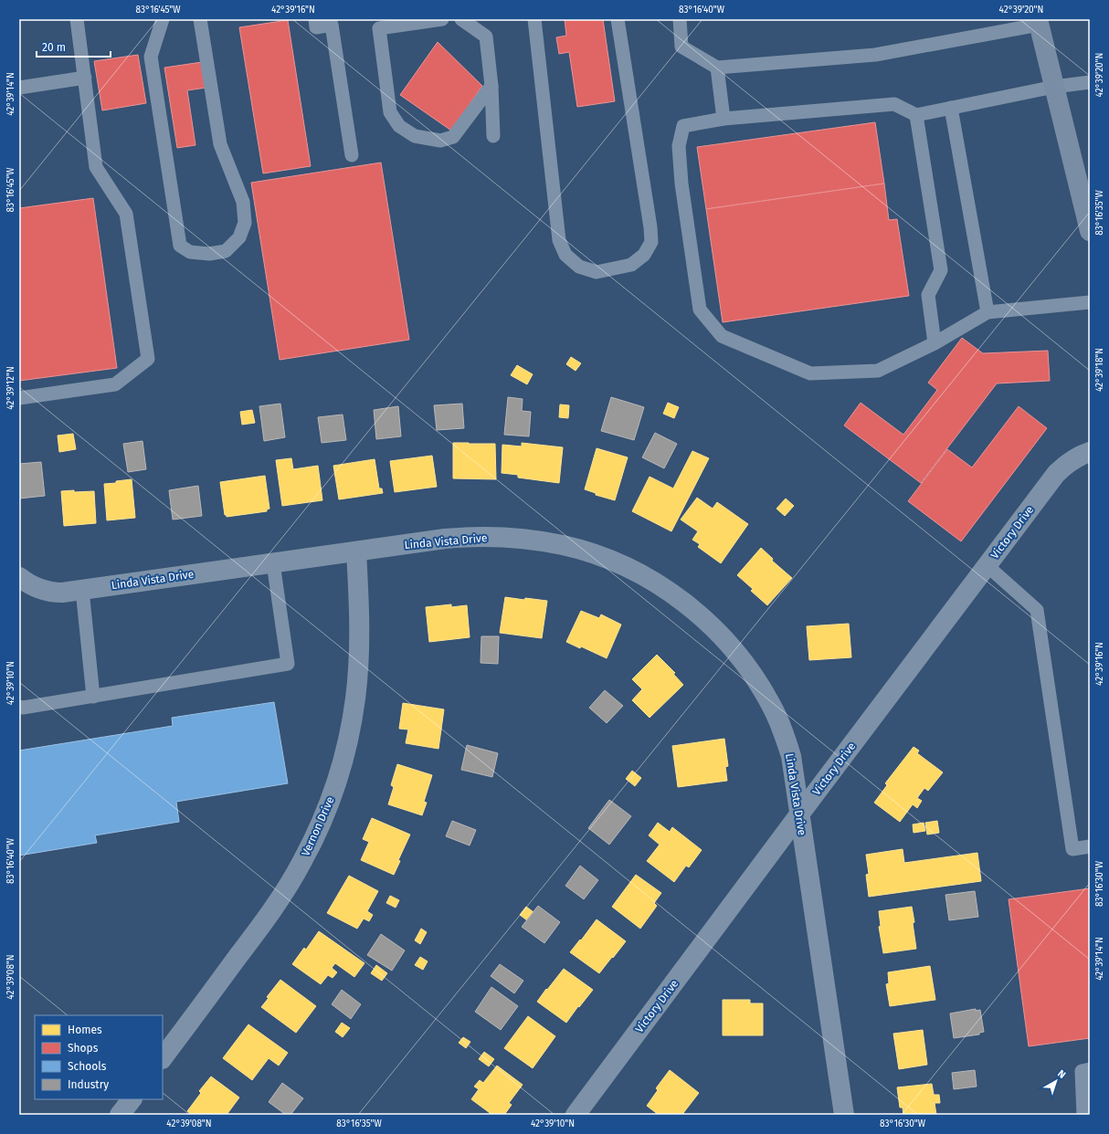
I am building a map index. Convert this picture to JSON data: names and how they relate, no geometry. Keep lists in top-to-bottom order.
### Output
{
  "streets": {
    "street": ["Victory Drive", "Linda Vista Drive", "Vernon Drive"]
  },
  "crossings": [
    ["Victory Drive", "Linda Vista Drive"],
    ["Linda Vista Drive", "Vernon Drive"]
  ],
  "legend": [
    "Homes",
    "Shops",
    "Schools",
    "Industry"
  ],
  "scale_bar": "20 m",
  "north": "top right",
  "coordinates": [
    "83°16'45\"W",
    "42°39'16\"N",
    "83°16'40\"W",
    "42°39'20\"N",
    "42°39'14\"N",
    "83°16'35\"W",
    "42°39'18\"N",
    "42°39'12\"N",
    "42°39'10\"N",
    "83°16'30\"W",
    "42°39'08\"N"
  ]
}
